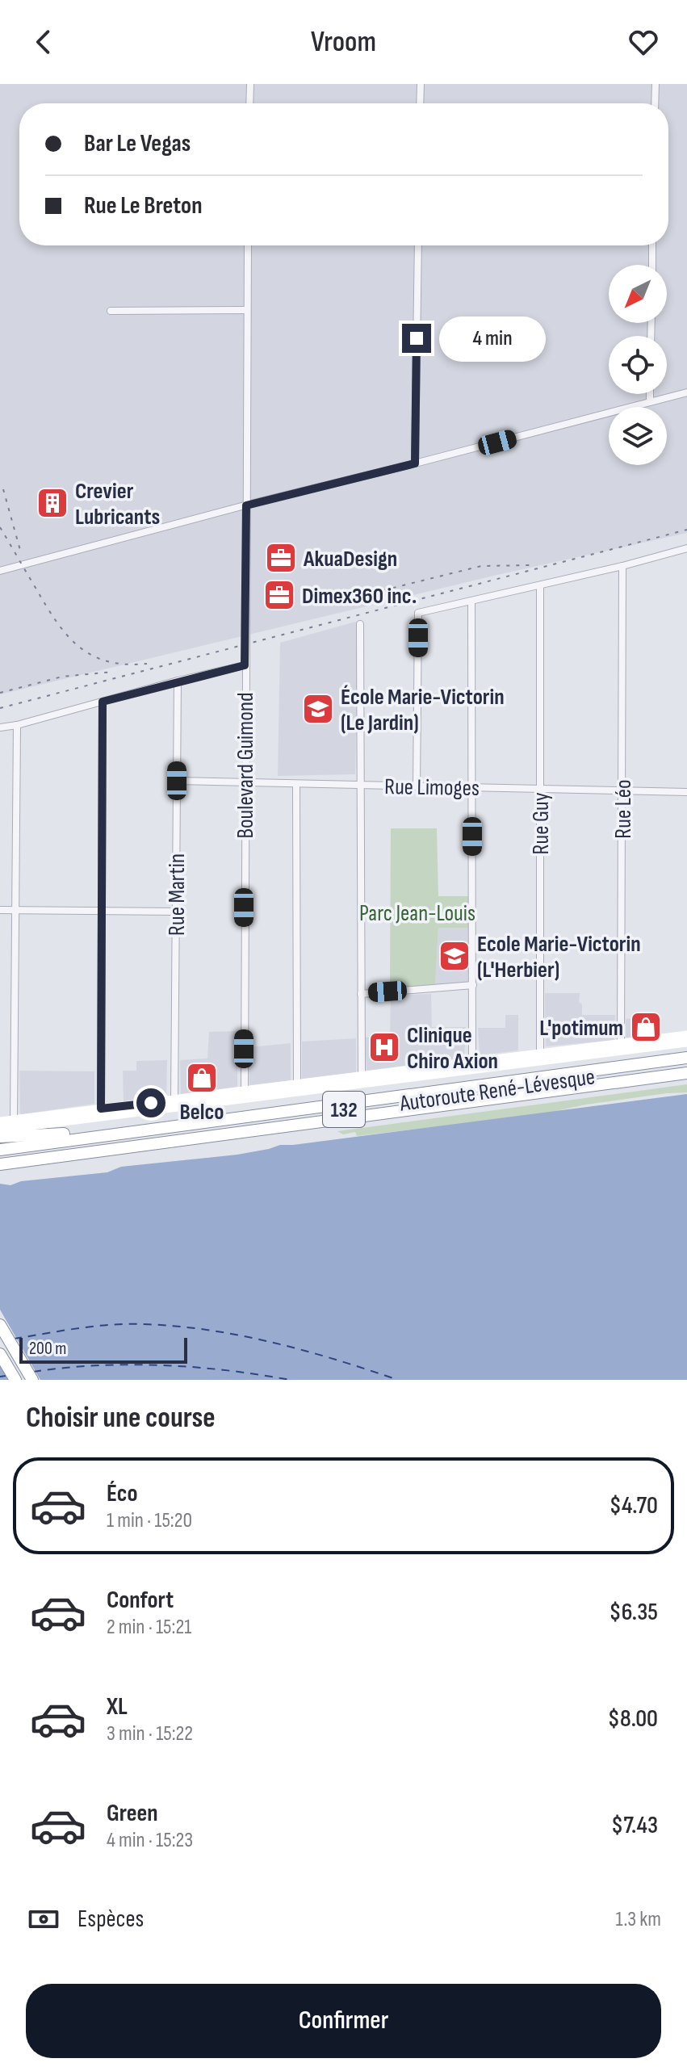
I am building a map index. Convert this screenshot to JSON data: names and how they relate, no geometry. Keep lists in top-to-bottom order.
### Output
{
  "streets": {
    "highway": ["Autoroute René-Lévesque", "132"],
    "street": [
      "Boulevard Guimond",
      "Rue Limoges",
      "Rue Léo",
      "Rue Guy",
      "Rue Martin"
    ]
  },
  "crossings": [
    ["Boulevard Guimond", "Rue Limoges"],
    ["Rue Limoges", "Rue Léo"],
    ["Rue Limoges", "Rue Guy"],
    ["Rue Limoges", "Rue Martin"]
  ],
  "parks": ["Parc Jean-Louis"],
  "places": {
    "building": ["Crevier Lubricants"],
    "office": ["AkuaDesign", "Dimex360 inc."],
    "school or university": ["École Marie-Victorin (Le Jardin)", "Ecole Marie-Victorin (L'Herbier)"],
    "shop": ["L'potimum", "Belco"],
    "hospital": ["Clinique Chiro Axion"]
  },
  "scale_bar": "200 m",
  "north": "bottom left",
  "page": {
    "header": "Vroom",
    "banner": ["Bar Le Vegas", "Rue Le Breton"],
    "bubble": "4 min",
    "scale": "200 m",
    "heading": "Choisir une course",
    "list": [
      {
        "name": "Éco",
        "note": "1 min · 15:20",
        "value": "$4.70"
      },
      {
        "name": "Confort",
        "note": "2 min · 15:21",
        "value": "$6.35"
      },
      {
        "name": "XL",
        "note": "3 min · 15:22",
        "value": "$8.00"
      },
      {
        "name": "Green",
        "note": "4 min · 15:23",
        "value": "$7.43"
      }
    ],
    "pay": ["Espèces", "1.3 km"],
    "buttons": "Confirmer"
  }
}
